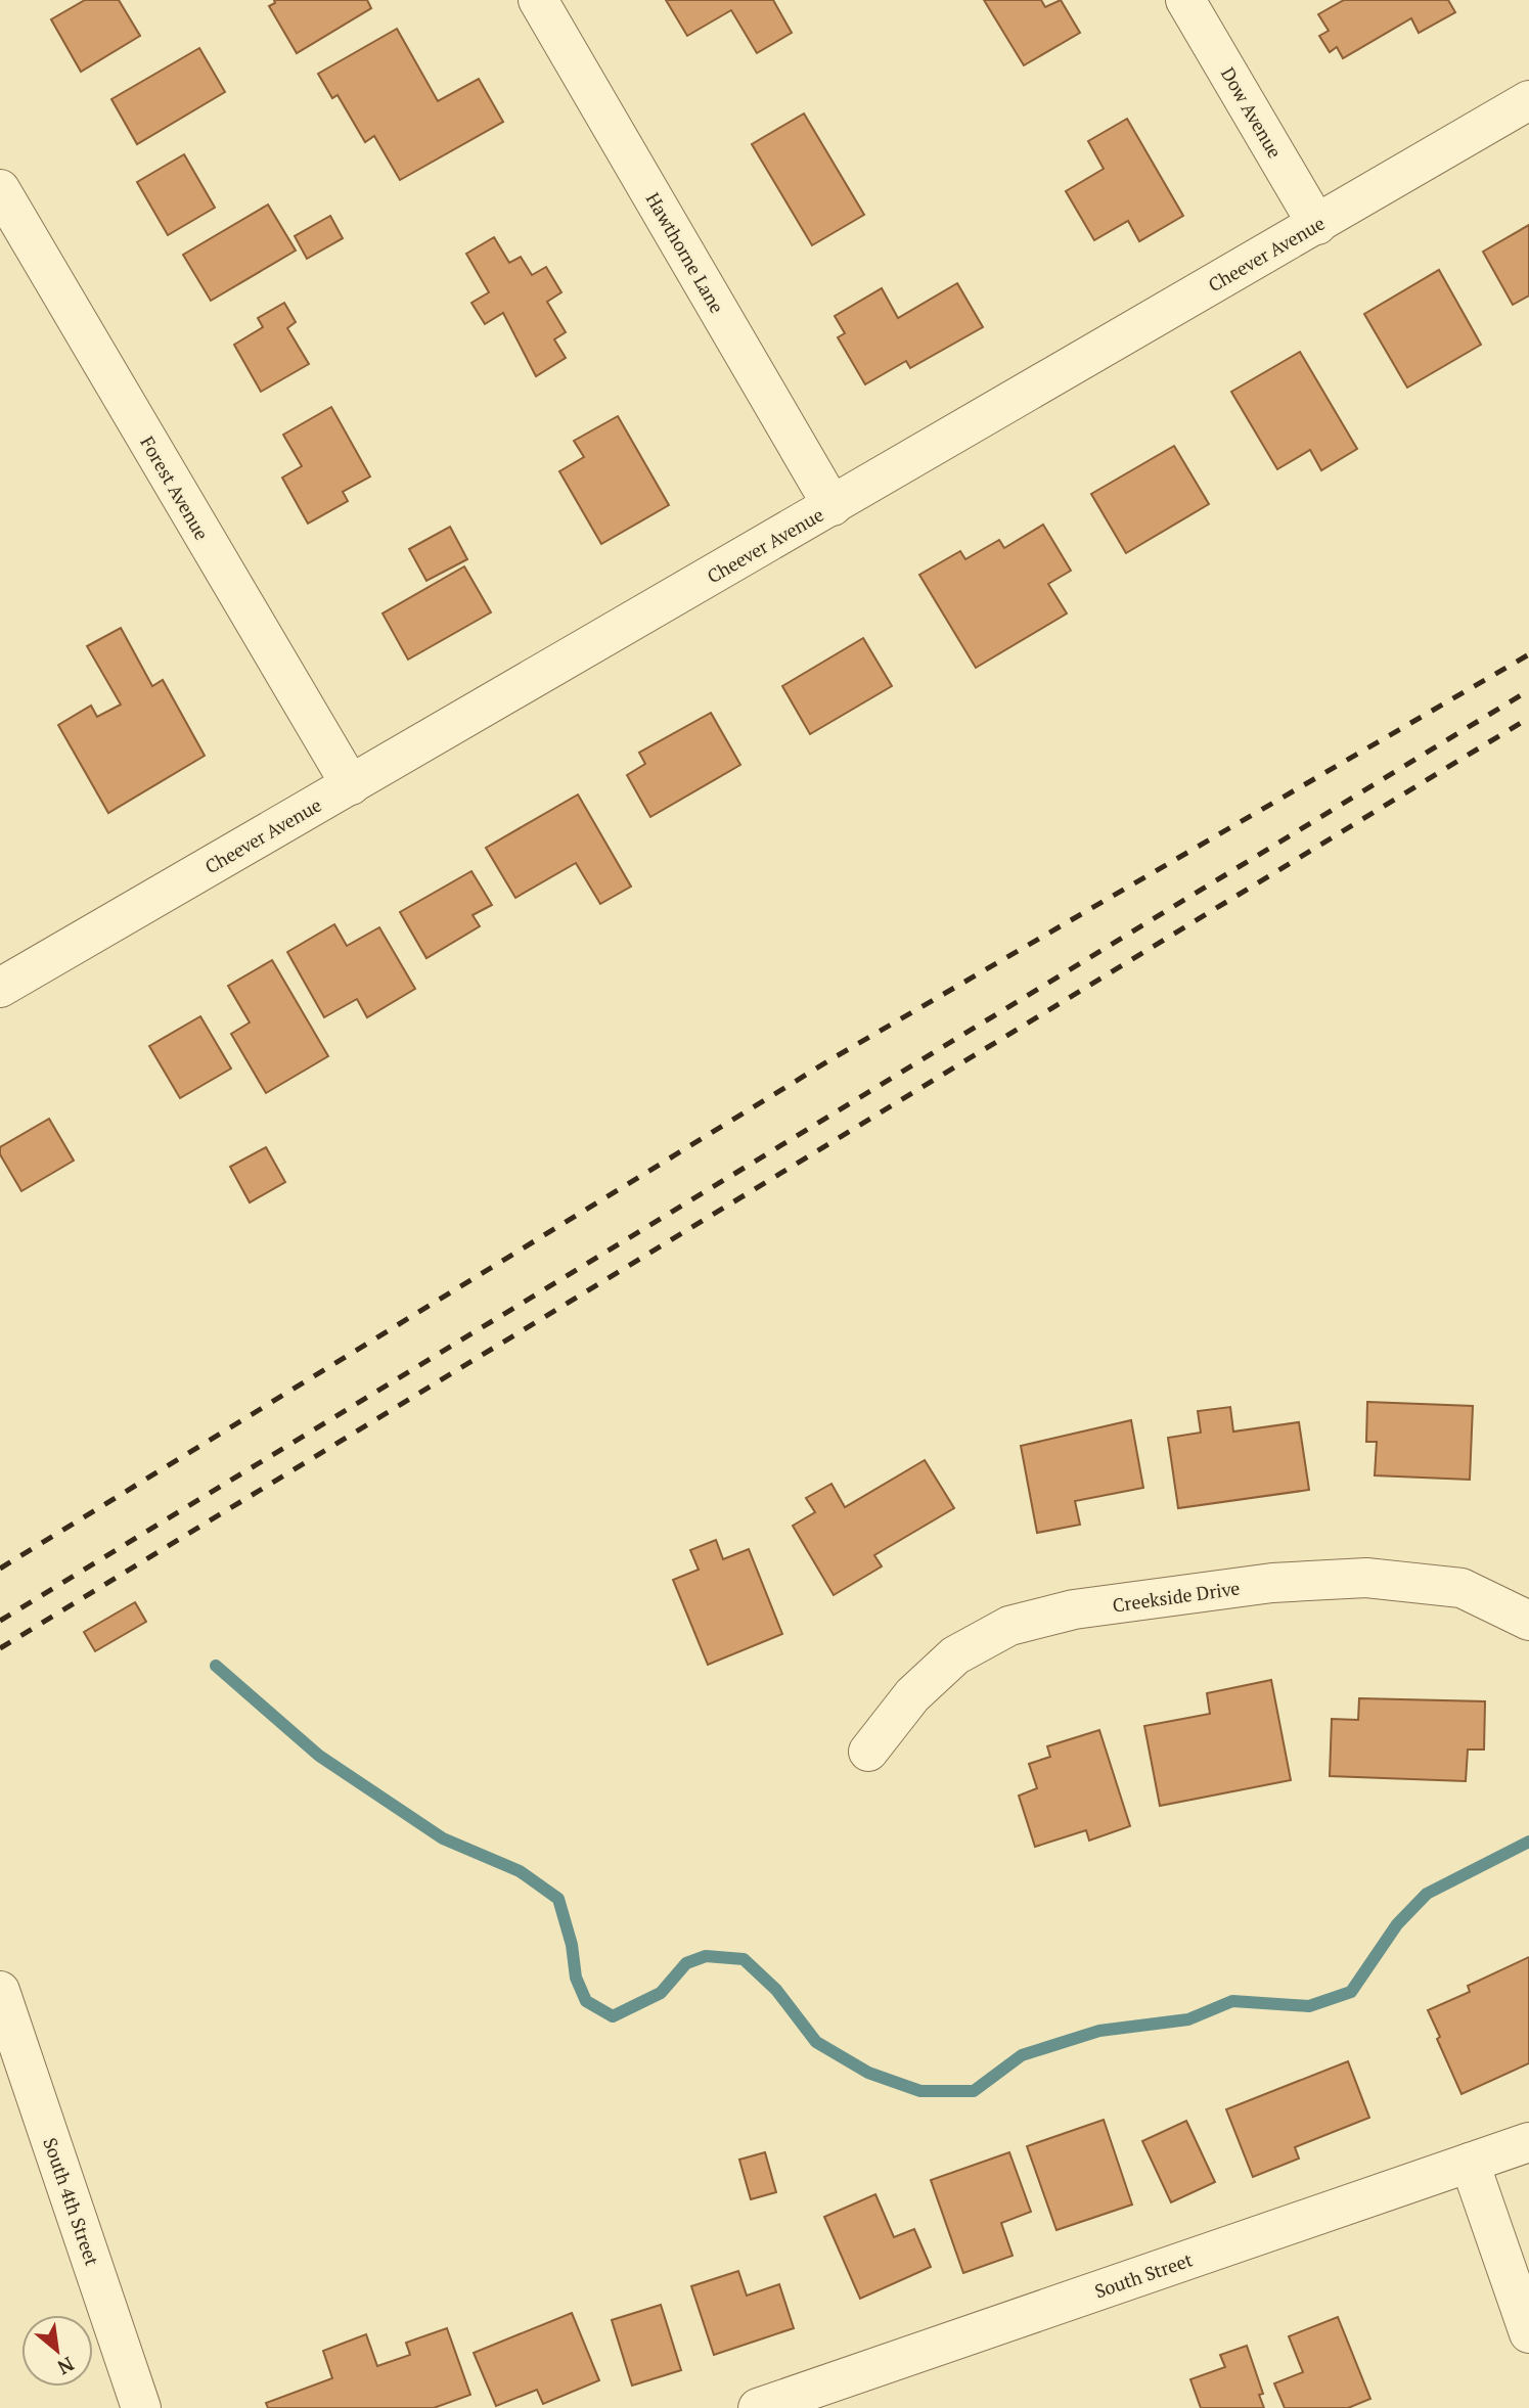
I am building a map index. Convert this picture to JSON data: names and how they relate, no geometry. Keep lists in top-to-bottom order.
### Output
{
  "streets": {
    "street": [
      "Dow Avenue",
      "Hawthorne Lane",
      "Cheever Avenue",
      "Forest Avenue",
      "Creekside Drive",
      "South 4th Street",
      "South Street"
    ]
  },
  "crossings": [
    ["Dow Avenue", "Cheever Avenue"],
    ["Hawthorne Lane", "Cheever Avenue"],
    ["Cheever Avenue", "Forest Avenue"]
  ],
  "north": "bottom right"
}
